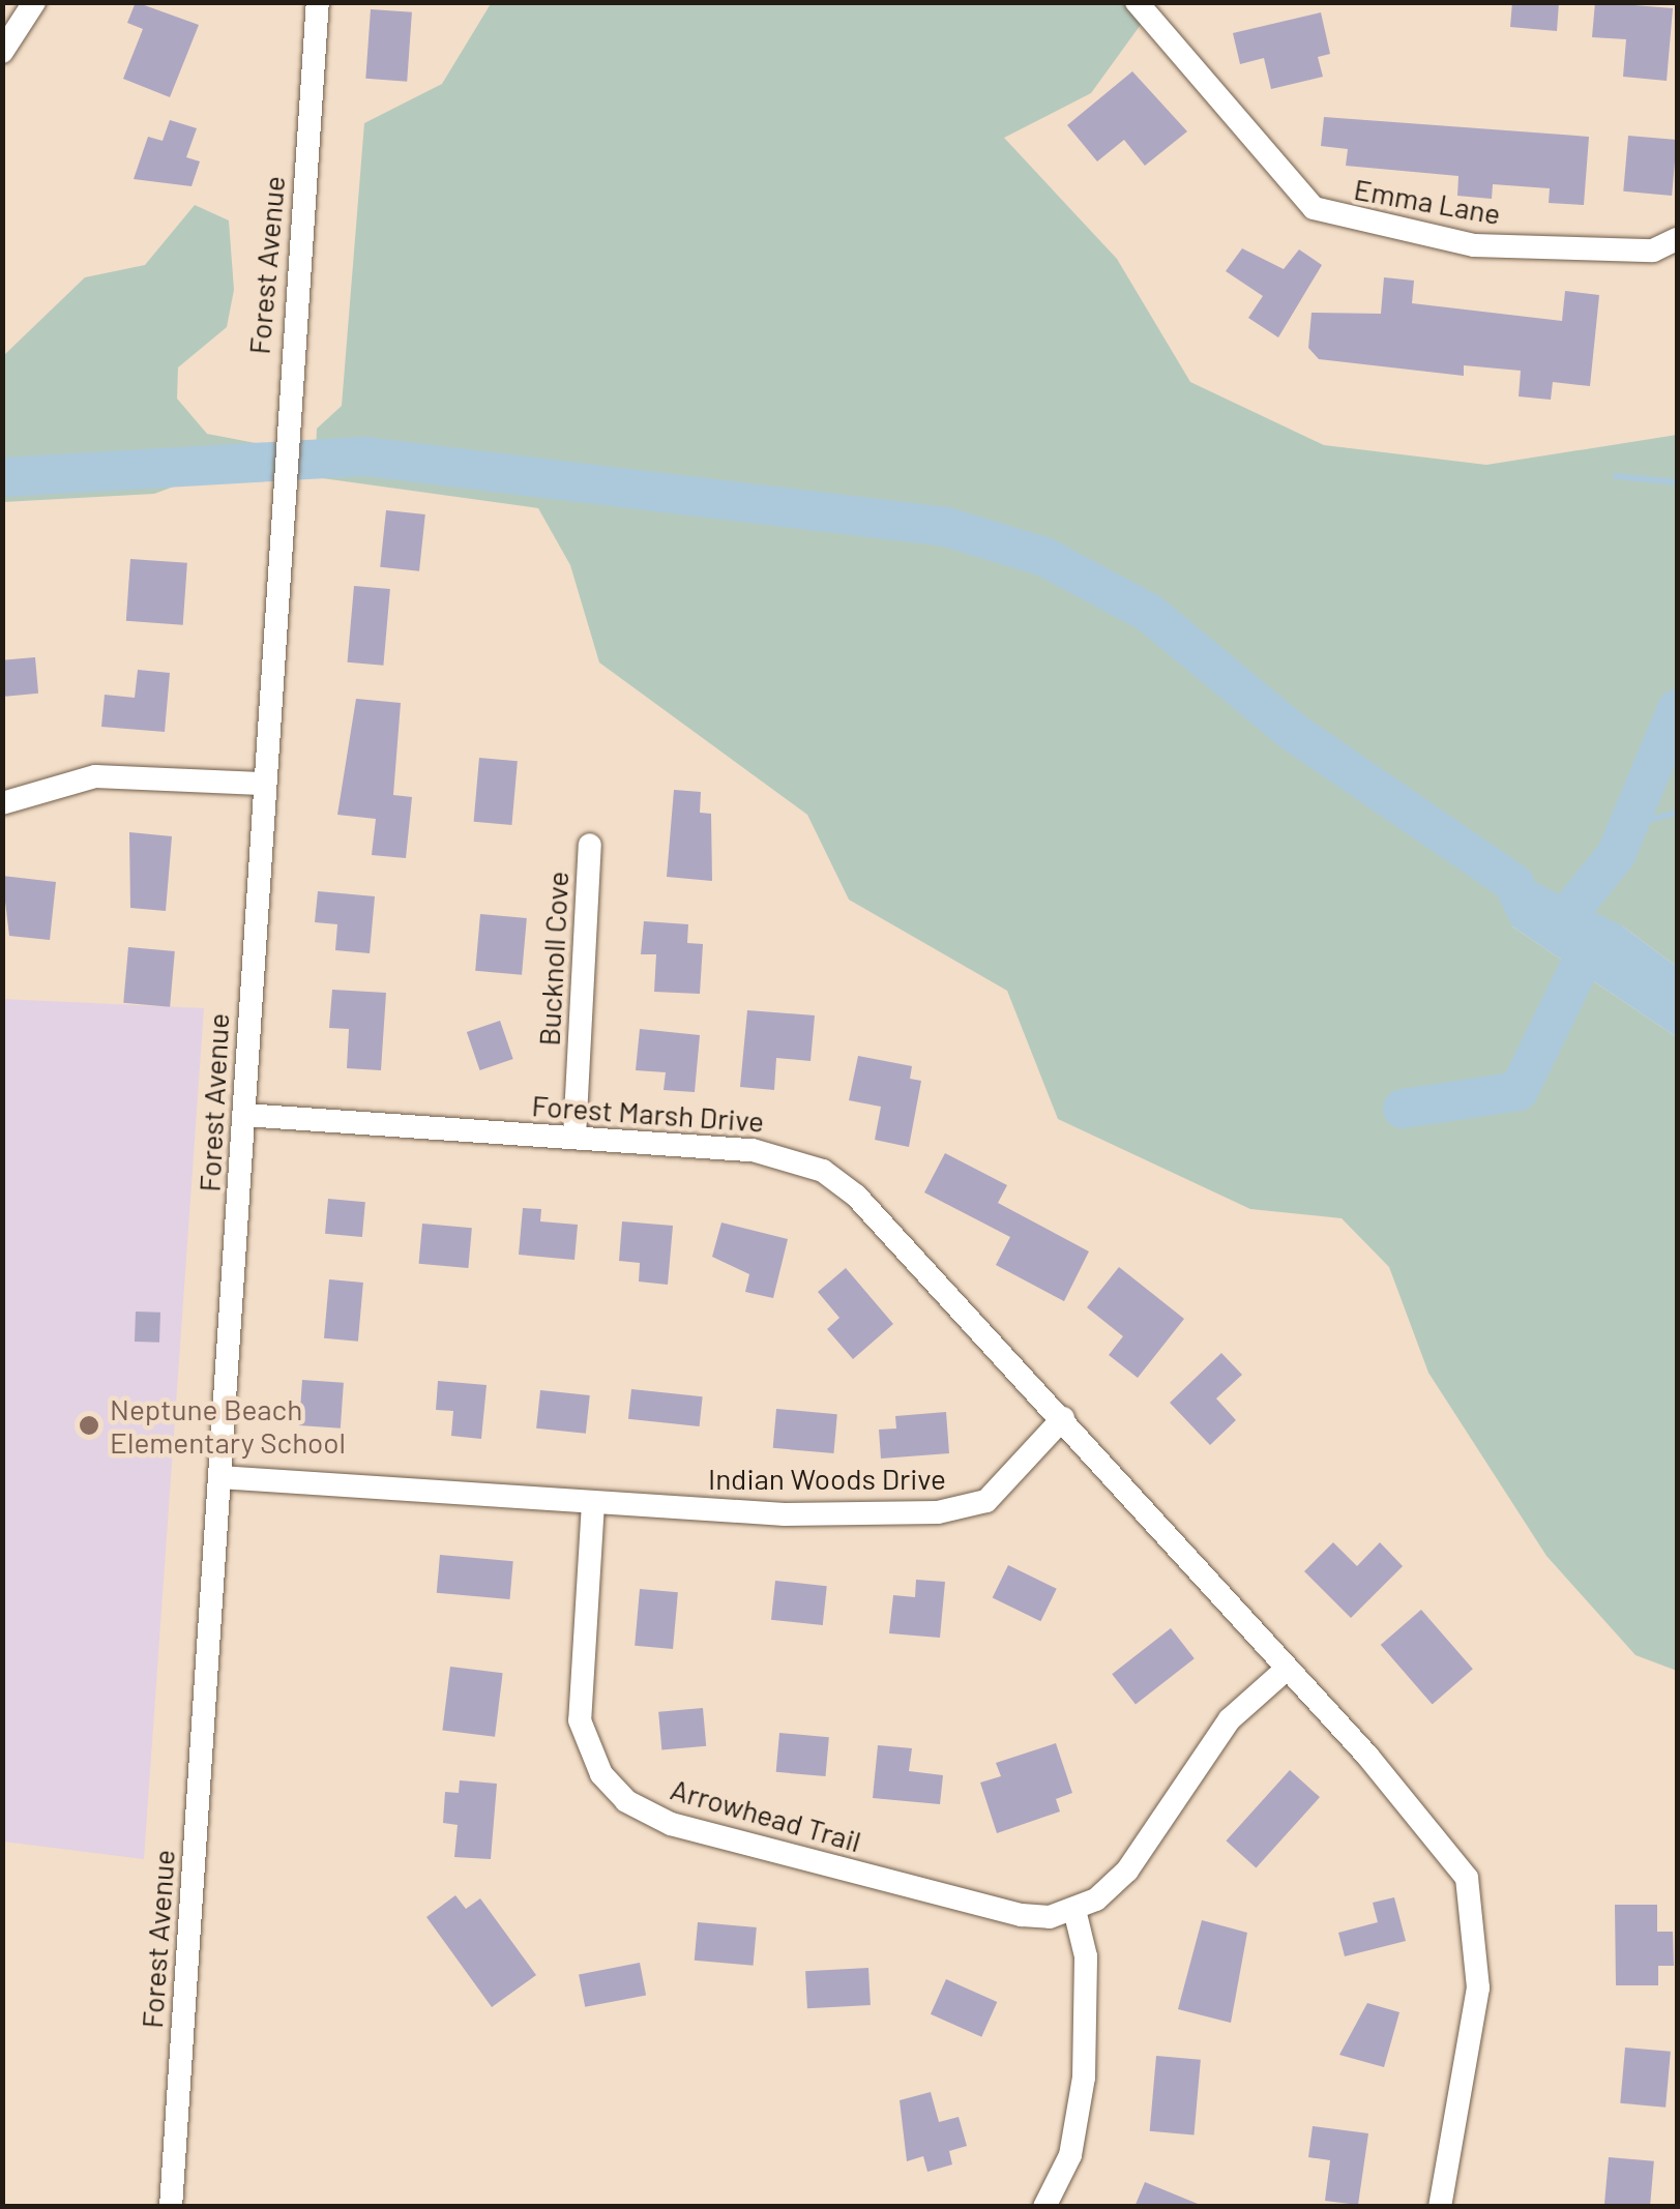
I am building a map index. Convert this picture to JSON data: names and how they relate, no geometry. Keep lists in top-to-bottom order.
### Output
{
  "streets": {
    "street": [
      "Emma Lane",
      "Forest Avenue",
      "Bucknoll Cove",
      "Forest Marsh Drive",
      "Indian Woods Drive",
      "Arrowhead Trail"
    ]
  },
  "crossings": [
    ["Forest Avenue", "Forest Marsh Drive"],
    ["Forest Avenue", "Indian Woods Drive"],
    ["Bucknoll Cove", "Forest Marsh Drive"],
    ["Forest Marsh Drive", "Indian Woods Drive"],
    ["Indian Woods Drive", "Arrowhead Trail"]
  ],
  "places": ["Neptune Beach Elementary School"]
}
